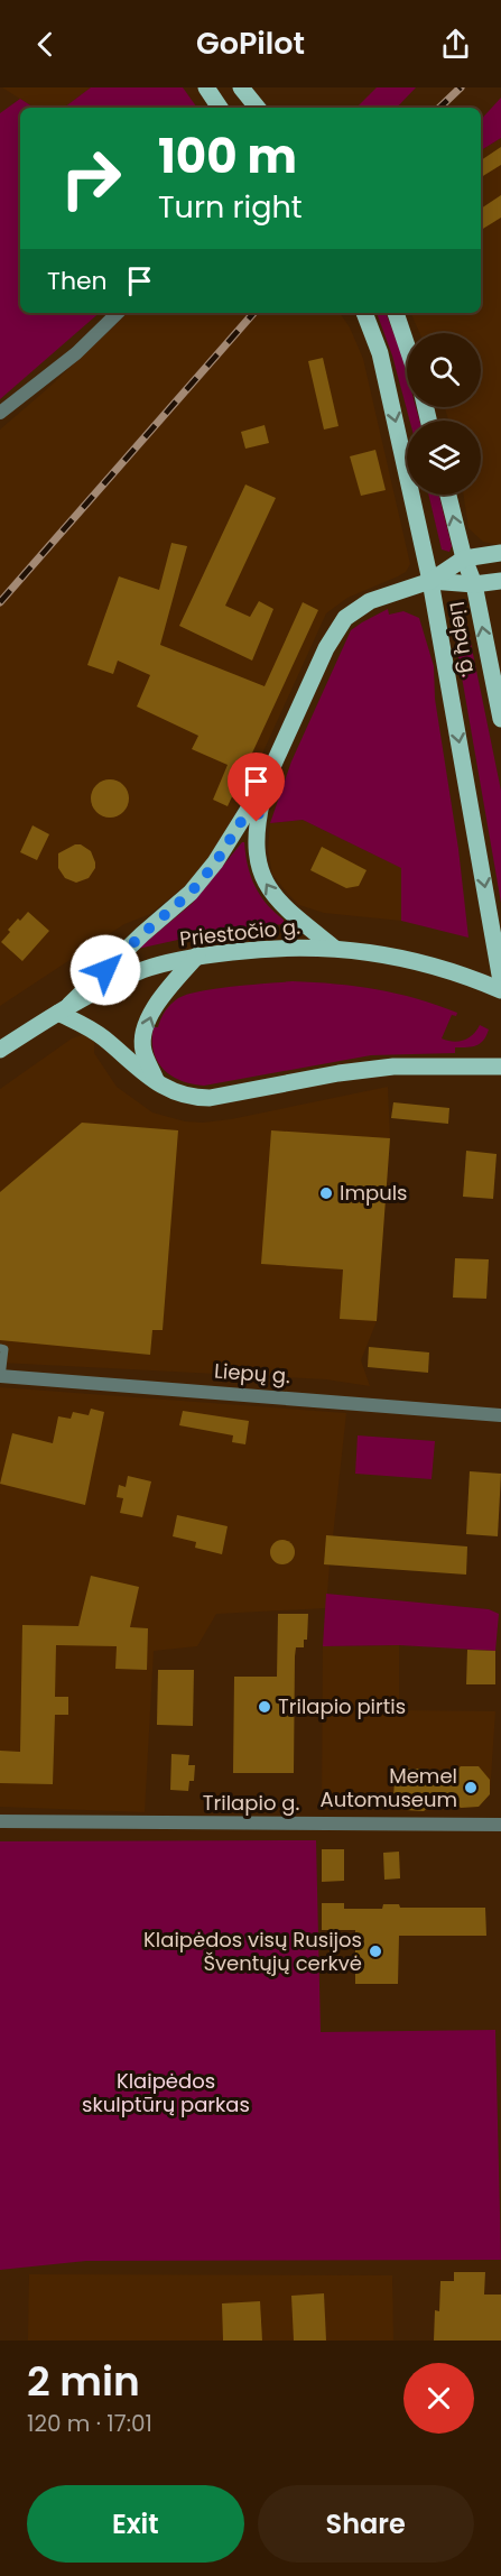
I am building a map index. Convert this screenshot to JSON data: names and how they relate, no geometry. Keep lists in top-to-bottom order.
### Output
{
  "streets": {
    "main road": ["Liepų g.", "Priestočio g."],
    "street": ["Trilapio g."]
  },
  "parks": ["Klaipėdos skulptūrų parkas"],
  "places": [
    "Impuls",
    "Trilapio pirtis",
    "Memel Automuseum",
    "Klaipėdos visų Rusijos Šventųjų cerkvė"
  ],
  "page": {
    "header": "GoPilot",
    "turn": ["100 m", "Turn right"],
    "then": "Then",
    "heading": ["2 min", "120 m · 17:01"],
    "buttons": ["Exit", "Share"]
  }
}
